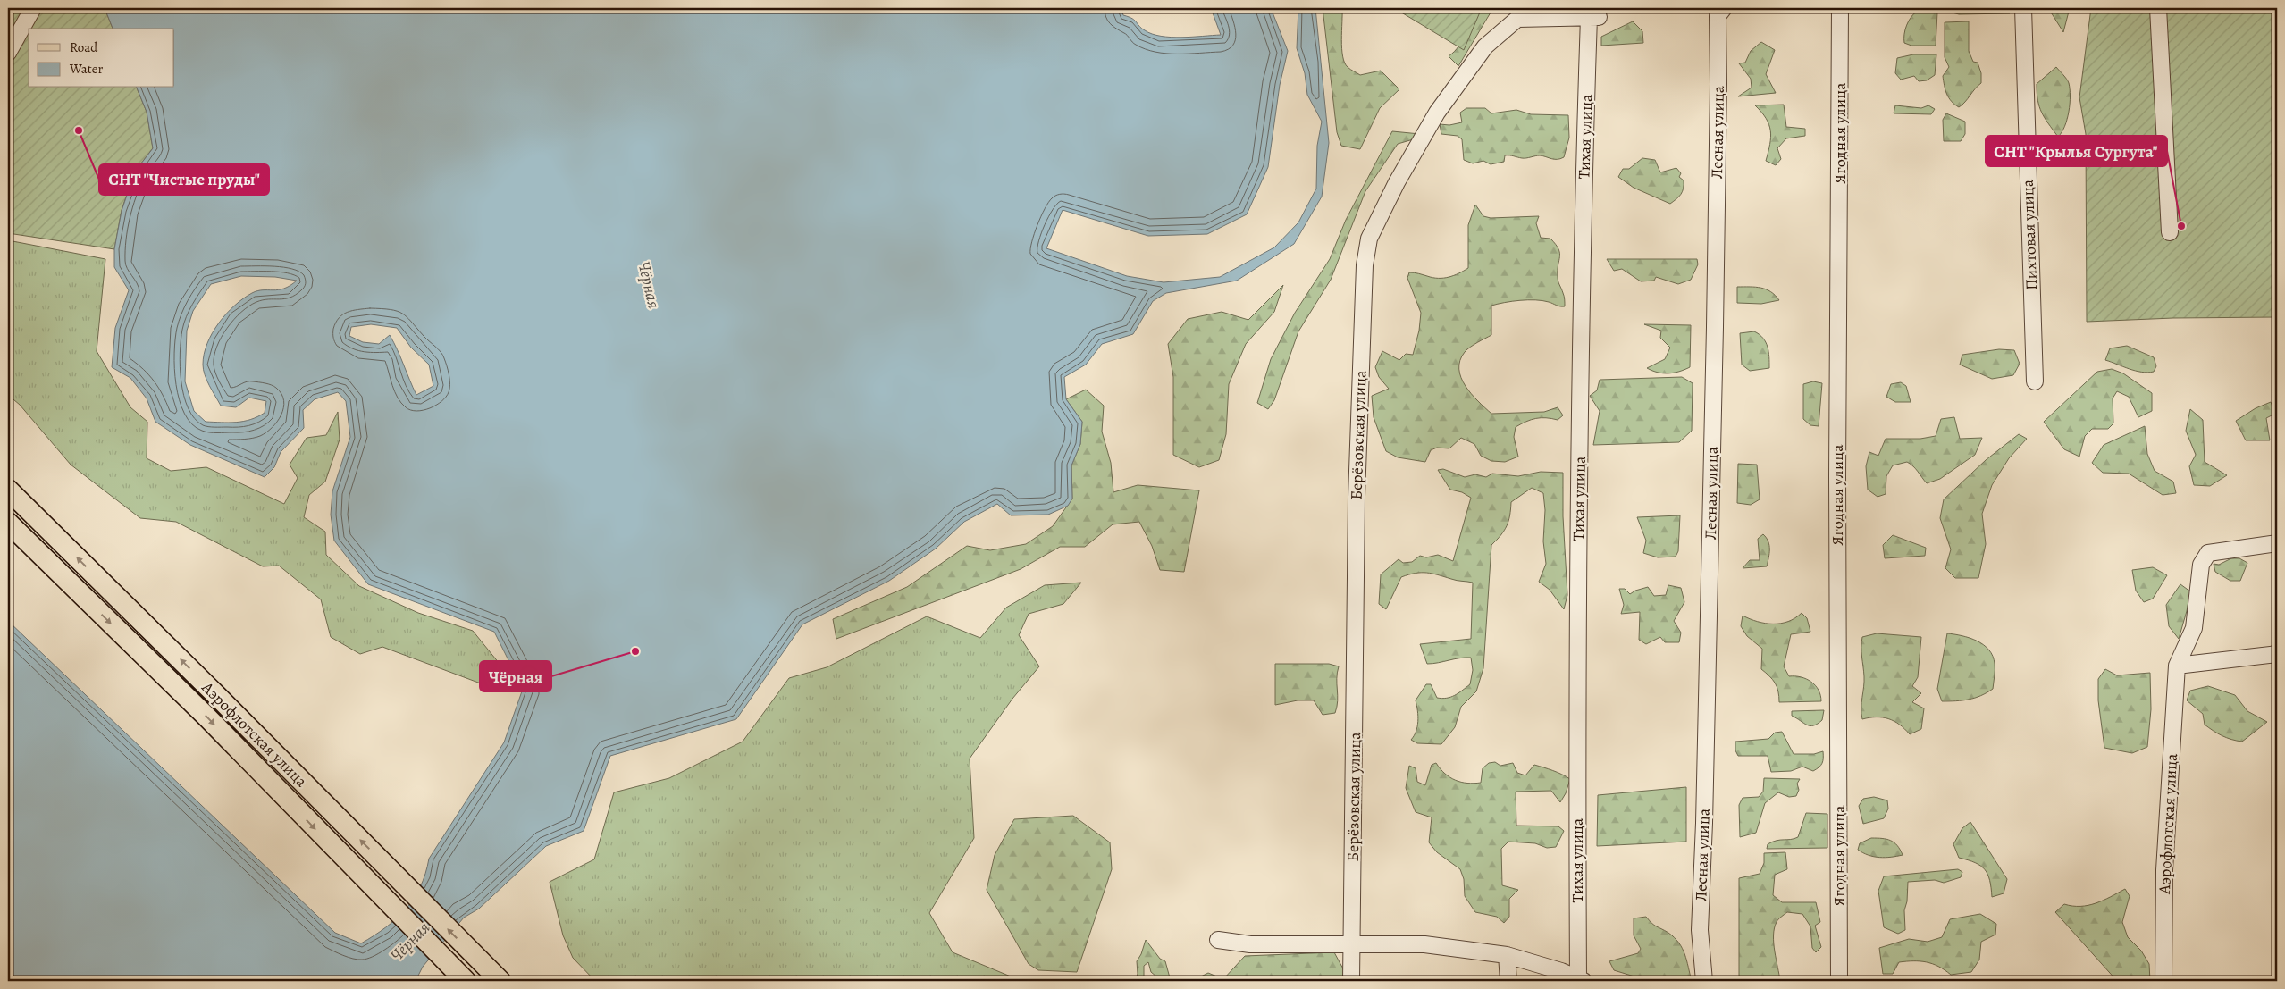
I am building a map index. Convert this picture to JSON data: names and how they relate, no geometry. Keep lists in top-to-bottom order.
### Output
{
  "streets": {
    "main road": ["Аэрофлотская улица"],
    "street": [
      "Лесная улица",
      "Ягодная улица",
      "Тихая улица",
      "Пихтовая улица",
      "Берёзовская улица"
    ]
  },
  "crossings": [
    ["Тихая улица", "Берёзовская улица"]
  ],
  "water": ["Чёрная"],
  "places": ["СНТ \"Чистые пруды\"", "CНТ \"Крылья Сургута\"", "Чёрная"],
  "legend": ["Road", "Water"]
}
